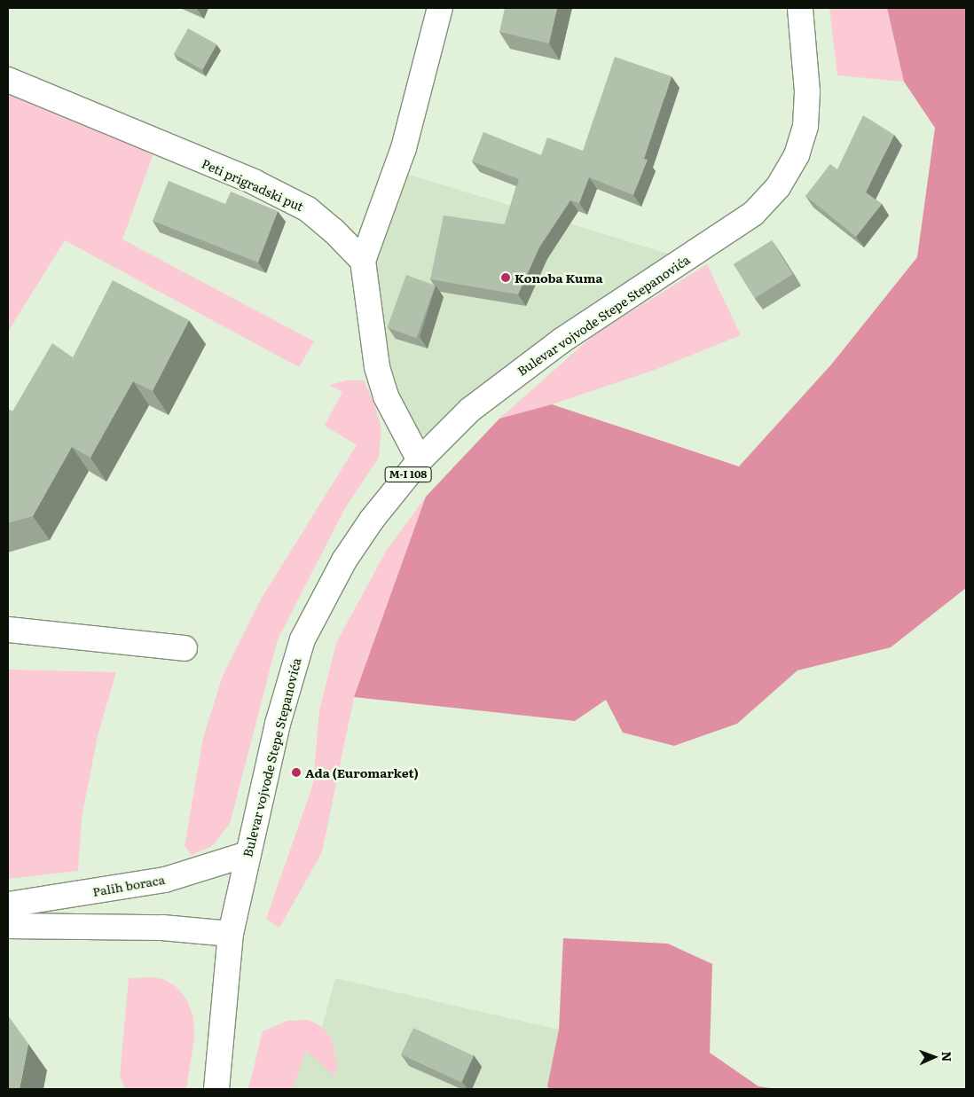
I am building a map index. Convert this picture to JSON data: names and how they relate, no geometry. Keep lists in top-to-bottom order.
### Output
{
  "streets": {
    "street": [
      "Peti prigradski put",
      "Bulevar vojvode Stepe Stepanovića",
      "M-I 108",
      "Palih boraca"
    ]
  },
  "crossings": [
    ["Bulevar vojvode Stepe Stepanovića", "Palih boraca"]
  ],
  "places": ["Konoba Kuma", "Ada (Euromarket)"],
  "north": "right"
}
